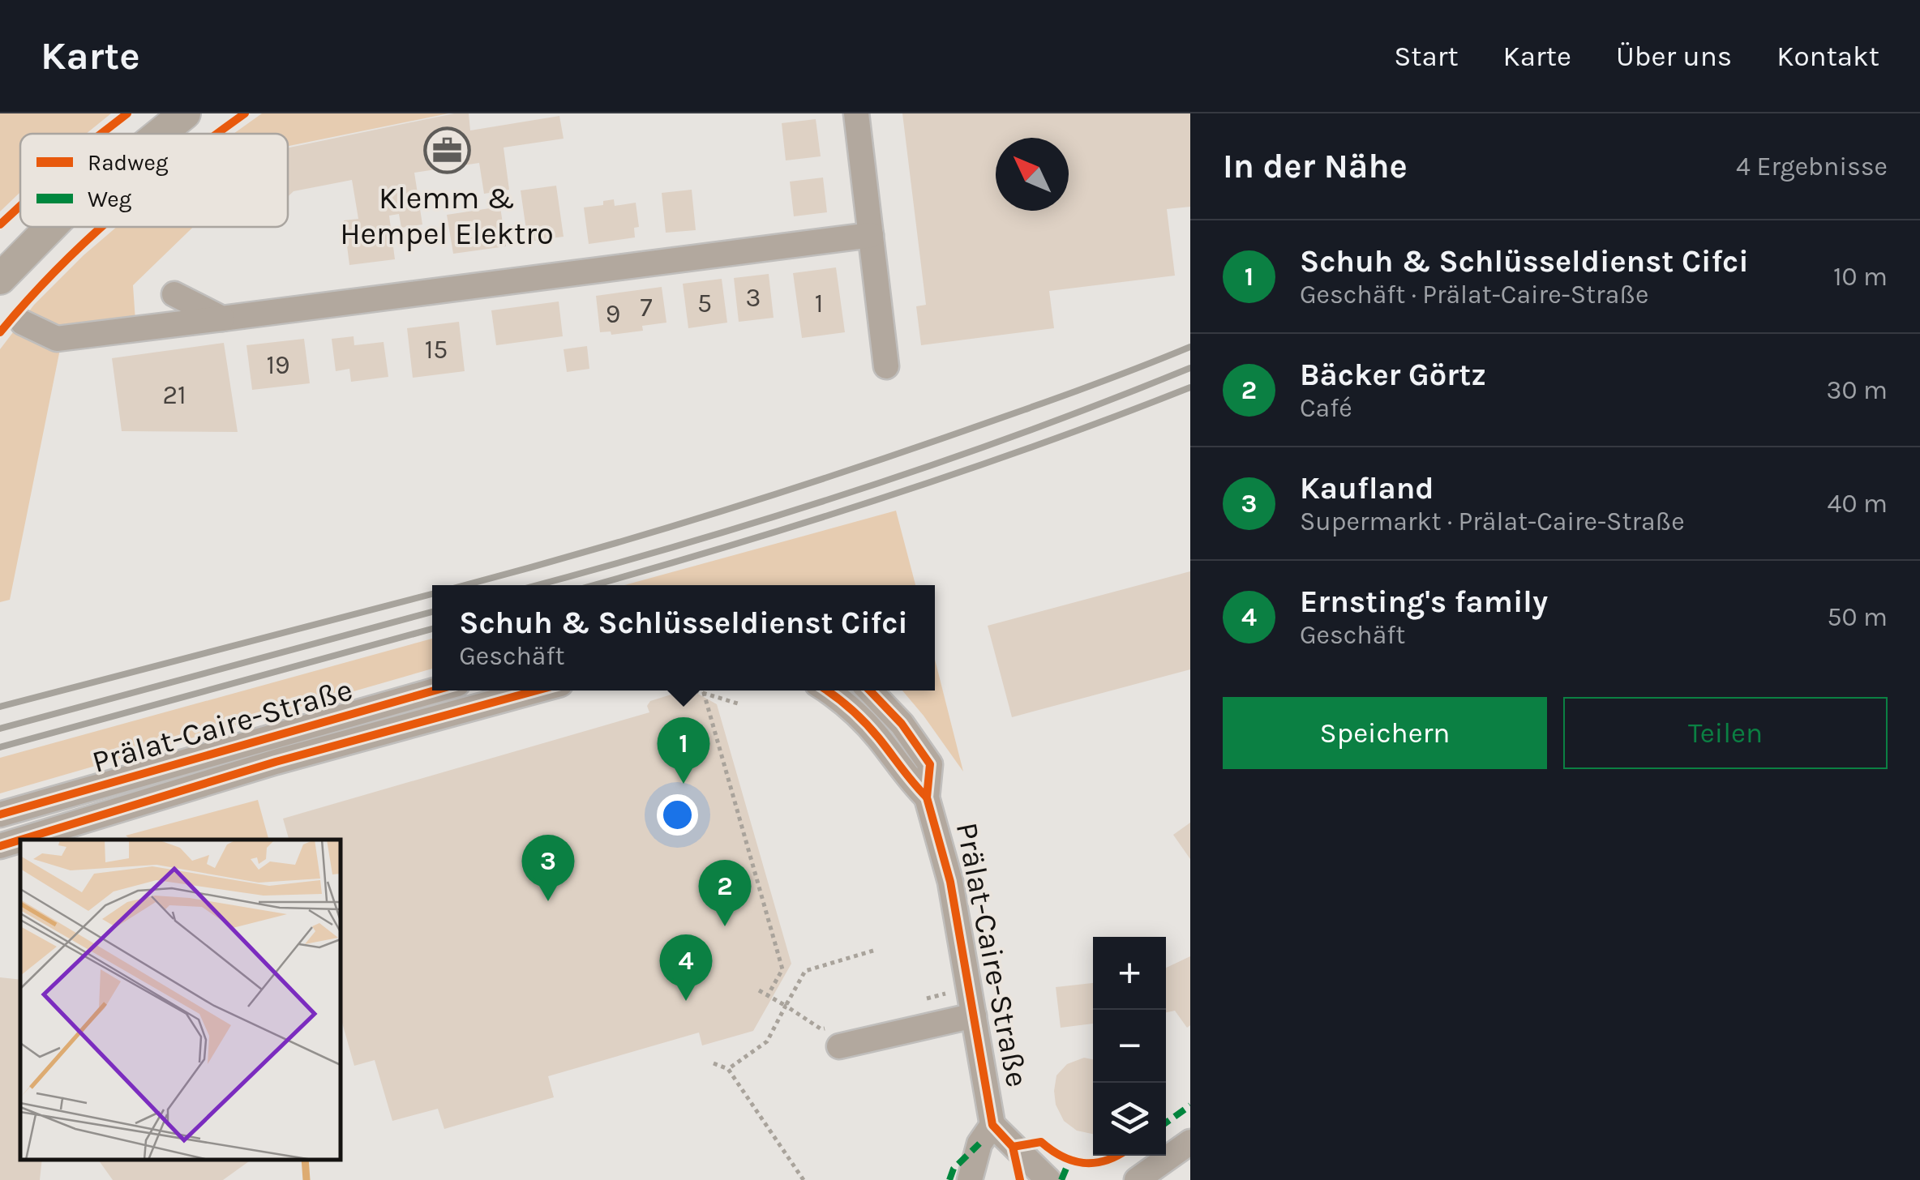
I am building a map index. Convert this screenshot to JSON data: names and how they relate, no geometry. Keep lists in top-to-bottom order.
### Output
{
  "streets": {
    "street": ["Prälat-Caire-Straße"]
  },
  "places": {
    "office": ["Klemm & Hempel Elektro"]
  },
  "house_numbers": [
    "3",
    "5",
    "1",
    "7",
    "9",
    "15",
    "19",
    "21"
  ],
  "legend": ["Radweg", "Weg"],
  "north": "top left",
  "page": {
    "header": "Karte",
    "nav": [
      "Start",
      "Karte",
      "Über uns",
      "Kontakt"
    ],
    "heading": ["In der Nähe", "4 Ergebnisse"],
    "list": [
      {
        "mark": "1",
        "name": "Schuh & Schlüsseldienst Cifci",
        "note": "Geschäft · Prälat-Caire-Straße",
        "value": "10 m"
      },
      {
        "mark": "2",
        "name": "Bäcker Görtz",
        "note": "Café",
        "value": "30 m"
      },
      {
        "mark": "3",
        "name": "Kaufland",
        "note": "Supermarkt · Prälat-Caire-Straße",
        "value": "40 m"
      },
      {
        "mark": "4",
        "name": "Ernsting's family",
        "note": "Geschäft",
        "value": "50 m"
      }
    ],
    "popup": ["Schuh & Schlüsseldienst Cifci", "Geschäft"],
    "buttons": ["Speichern", "Teilen"],
    "pins": [
      "1",
      "3",
      "2",
      "4"
    ],
    "map_buttons": ["+", "−"]
  }
}
